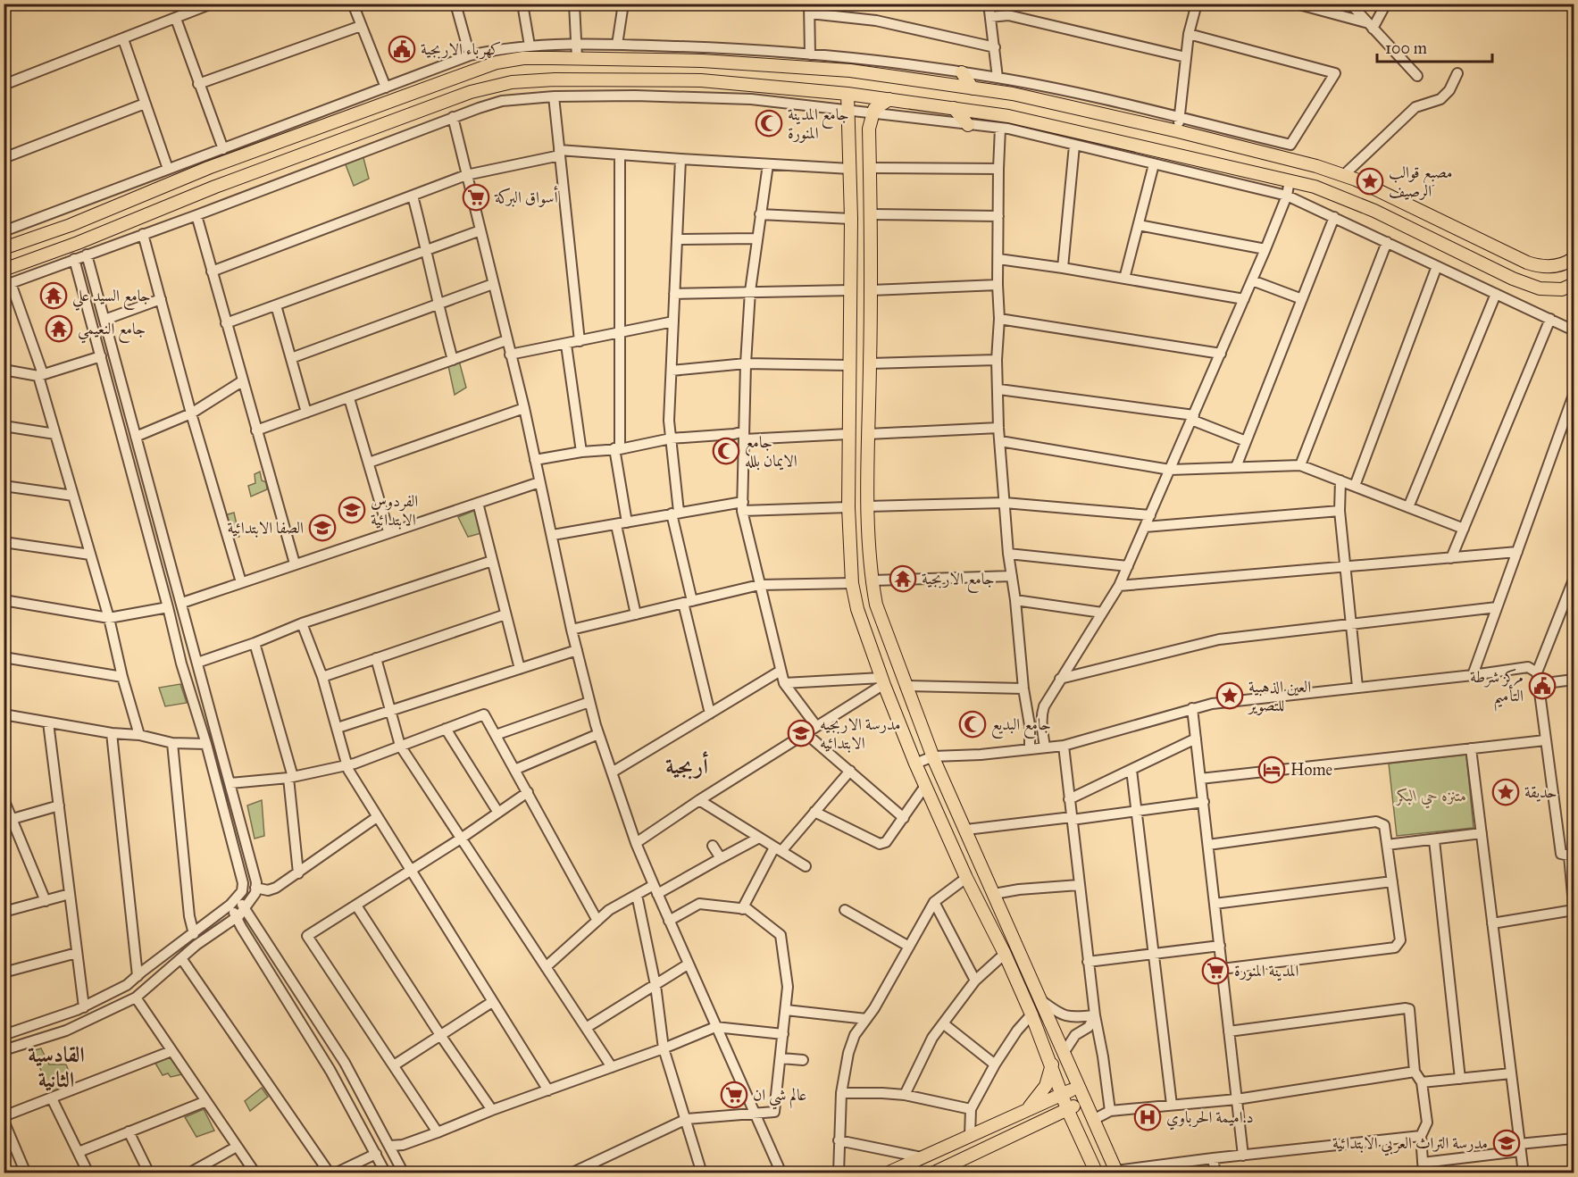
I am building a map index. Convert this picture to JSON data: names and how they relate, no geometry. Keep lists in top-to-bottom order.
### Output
{
  "districts": ["أربجية", "القادسية الثانية"],
  "parks": ["متنزه حي البكر"],
  "places": {
    "public building": ["كهرباء الاربجية", "مركز شرطة التأميم"],
    "mosque": ["جامع المدينة المنورة", "جامع الايمان بلله", "جامع البديع"],
    "place": ["مصبع قوالب الرصيف", "العين الذهبية للتصوير", "حديقة"],
    "supermarket": ["أسواق البركة", "المدينة المنورة", "عالم شي ان"],
    "temple": ["جامع السيد علي", "جامع النعيمي", "جامع الاربجية"],
    "school or university": [
      "الفردوس الابتدائية",
      "الصفا الابتدائية",
      "مدرسة الاربجيه الابتدائيه",
      "مدرسة التراث العربي الابتدائية"
    ],
    "hotel": ["Home"],
    "hospital": ["د.اميمة الحرباوي"]
  },
  "scale_bar": "100 m"
}
